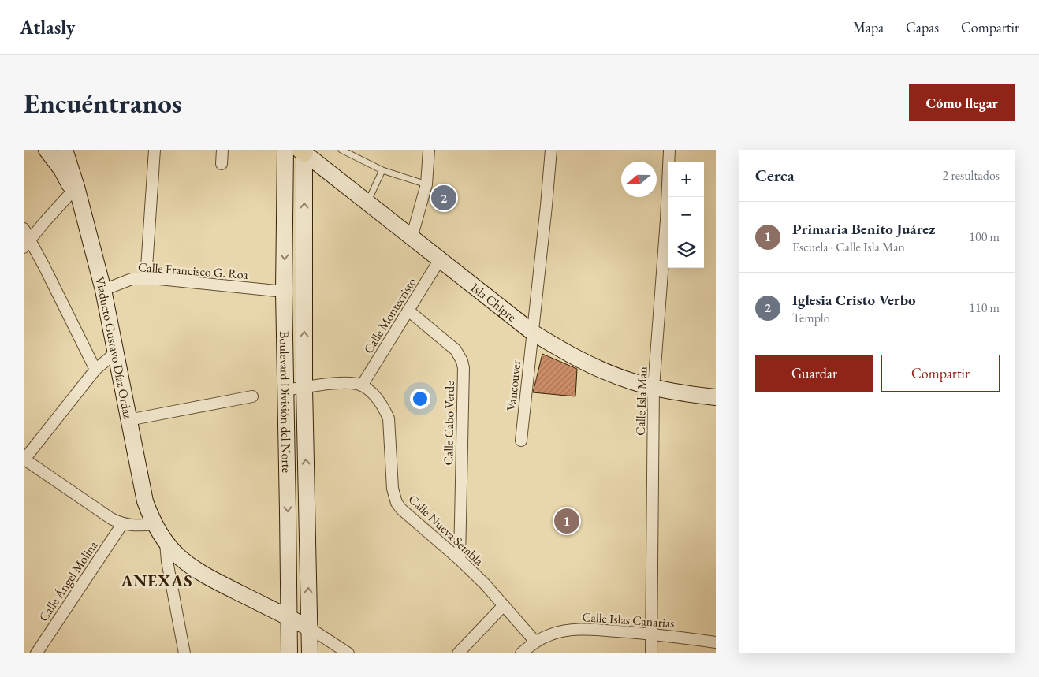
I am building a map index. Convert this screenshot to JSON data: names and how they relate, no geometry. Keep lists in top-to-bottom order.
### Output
{
  "streets": {
    "main road": ["Isla Chipre", "Viaducto Gustavo Díaz Ordaz", "Boulevard División del Norte"],
    "street": [
      "Calle Francisco G. Roa",
      "Calle Montecristo",
      "Vancouver",
      "Calle Isla Man",
      "Calle Cabo Verde",
      "Calle Nueva Sembla",
      "Calle Ángel Molina",
      "Calle Islas Canarias"
    ]
  },
  "crossings": [
    ["Calle Francisco G. Roa", "Viaducto Gustavo Díaz Ordaz"],
    ["Calle Francisco G. Roa", "Boulevard División del Norte"],
    ["Isla Chipre", "Calle Montecristo"],
    ["Isla Chipre", "Vancouver"],
    ["Isla Chipre", "Boulevard División del Norte"],
    ["Isla Chipre", "Calle Isla Man"],
    ["Calle Montecristo", "Calle Cabo Verde"],
    ["Calle Montecristo", "Calle Nueva Sembla"],
    ["Viaducto Gustavo Díaz Ordaz", "Boulevard División del Norte"],
    ["Calle Isla Man", "Calle Islas Canarias"],
    ["Calle Cabo Verde", "Calle Nueva Sembla"],
    ["Calle Nueva Sembla", "Calle Islas Canarias"]
  ],
  "districts": ["ANEXAS"],
  "north": "left",
  "page": {
    "header": "Atlasly",
    "nav": ["Mapa", "Capas", "Compartir"],
    "buttons": [
      "Cómo llegar",
      ["Guardar", "Compartir"]
    ],
    "title": "Encuéntranos",
    "heading": ["Cerca", "2 resultados"],
    "map_buttons": ["+", "−"],
    "pins": ["2", "1"],
    "list": [
      {
        "mark": "1",
        "name": "Primaria Benito Juárez",
        "note": "Escuela · Calle Isla Man",
        "value": "100 m"
      },
      {
        "mark": "2",
        "name": "Iglesia Cristo Verbo",
        "note": "Templo",
        "value": "110 m"
      }
    ]
  }
}
